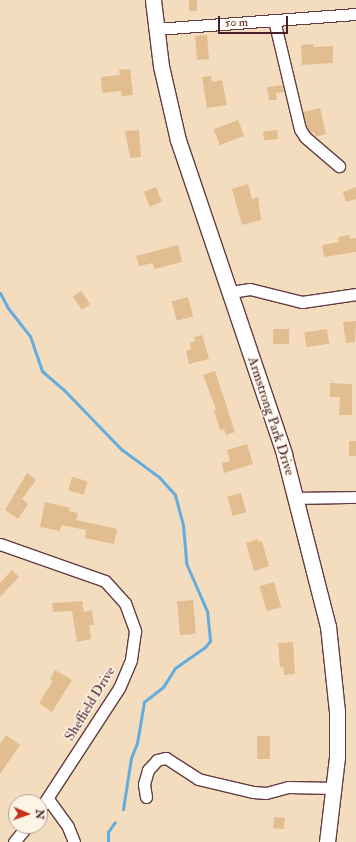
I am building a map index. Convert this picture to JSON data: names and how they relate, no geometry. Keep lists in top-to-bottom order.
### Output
{
  "streets": {
    "main road": ["Armstrong Park Drive"],
    "street": ["Sheffield Drive"]
  },
  "scale_bar": "50 m",
  "north": "right"
}
